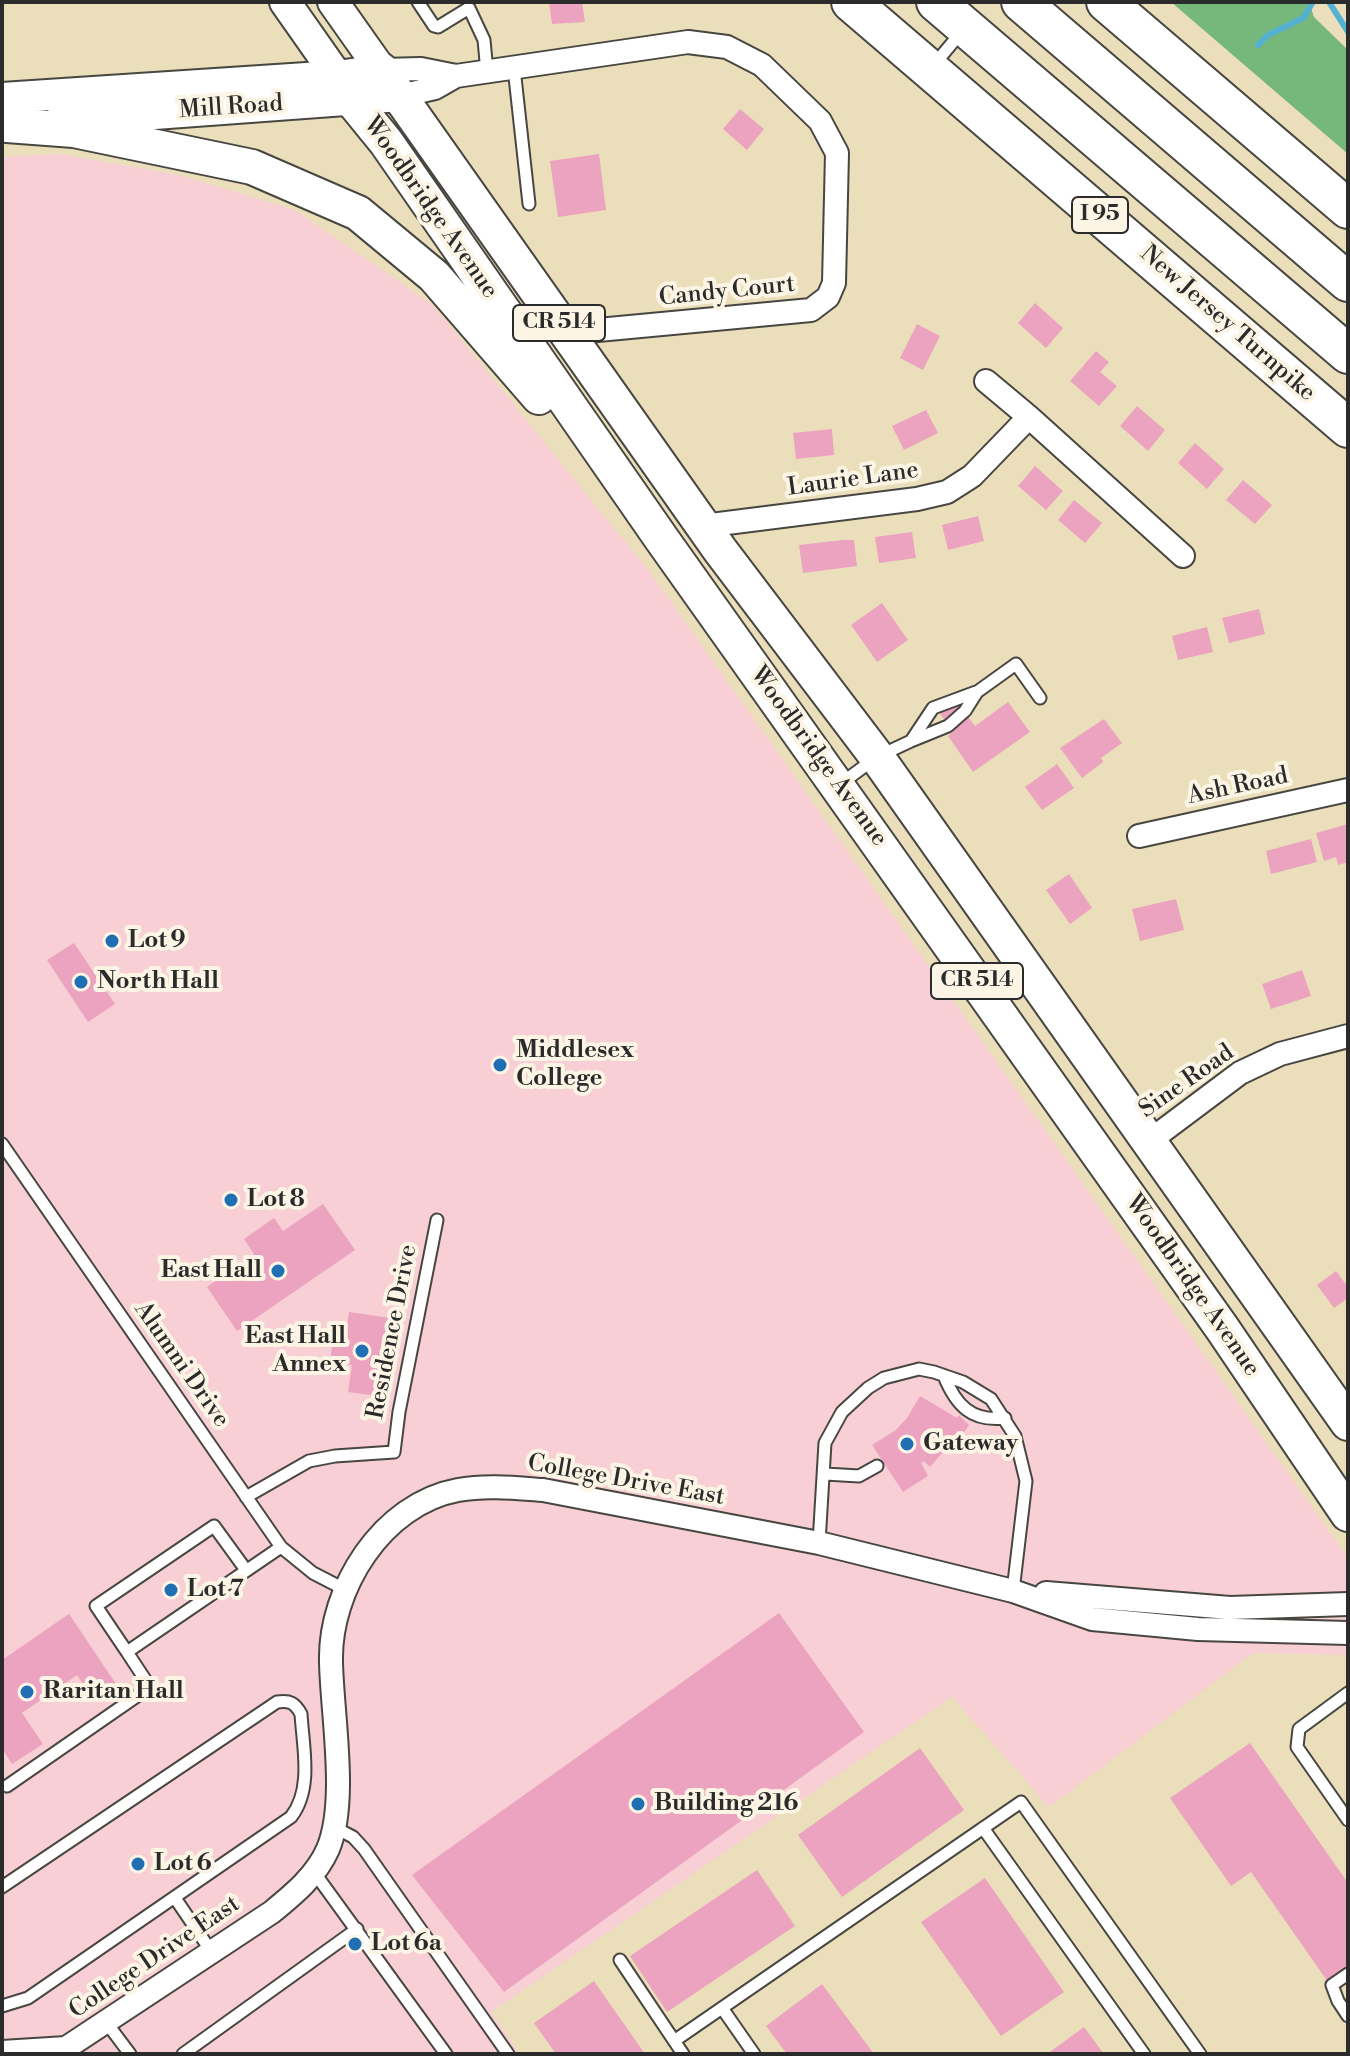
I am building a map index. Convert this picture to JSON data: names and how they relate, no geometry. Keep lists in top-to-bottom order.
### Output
{
  "streets": {
    "highway": ["I 95", "New Jersey Turnpike"],
    "main road": ["Woodbridge Avenue", "CR 514"],
    "street": [
      "Mill Road",
      "Candy Court",
      "Laurie Lane",
      "Ash Road",
      "Sine Road",
      "College Drive East"
    ],
    "lane": ["Residence Drive", "Alumni Drive"]
  },
  "crossings": [
    ["Mill Road", "Woodbridge Avenue"],
    ["Mill Road", "Candy Court"],
    ["Woodbridge Avenue", "Candy Court"],
    ["Woodbridge Avenue", "Laurie Lane"],
    ["Woodbridge Avenue", "Sine Road"],
    ["Residence Drive", "Alumni Drive"],
    ["Alumni Drive", "College Drive East"]
  ],
  "places": [
    "Lot 9",
    "North Hall",
    "Middlesex College",
    "Lot 8",
    "East Hall",
    "East Hall Annex",
    "Gateway",
    "Lot 7",
    "Raritan Hall",
    "Building 216",
    "Lot 6",
    "Lot 6a"
  ]
}
